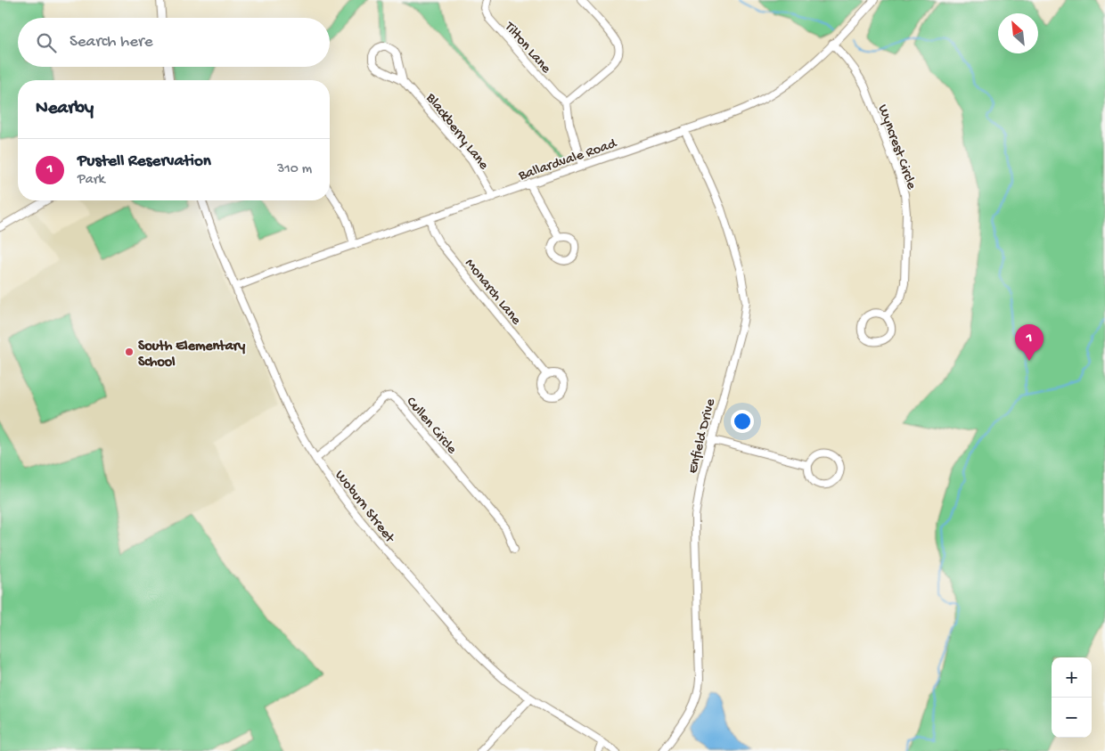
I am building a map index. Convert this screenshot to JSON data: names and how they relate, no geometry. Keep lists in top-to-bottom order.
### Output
{
  "streets": {
    "street": [
      "Tilton Lane",
      "Blackberry Lane",
      "Wyncrest Circle",
      "Ballardvale Road",
      "Monarch Lane",
      "Cullen Circle",
      "Enfield Drive",
      "Woburn Street"
    ]
  },
  "crossings": [
    ["Blackberry Lane", "Ballardvale Road"],
    ["Wyncrest Circle", "Ballardvale Road"],
    ["Ballardvale Road", "Monarch Lane"],
    ["Ballardvale Road", "Enfield Drive"],
    ["Ballardvale Road", "Woburn Street"],
    ["Cullen Circle", "Woburn Street"]
  ],
  "places": ["South Elementary School"],
  "north": "top left",
  "page": {
    "search": "Search here",
    "heading": "Nearby",
    "list": [
      {
        "mark": "1",
        "name": "Pustell Reservation",
        "note": "Park",
        "value": "310 m"
      }
    ],
    "pins": "1",
    "map_buttons": ["+", "−"]
  }
}
